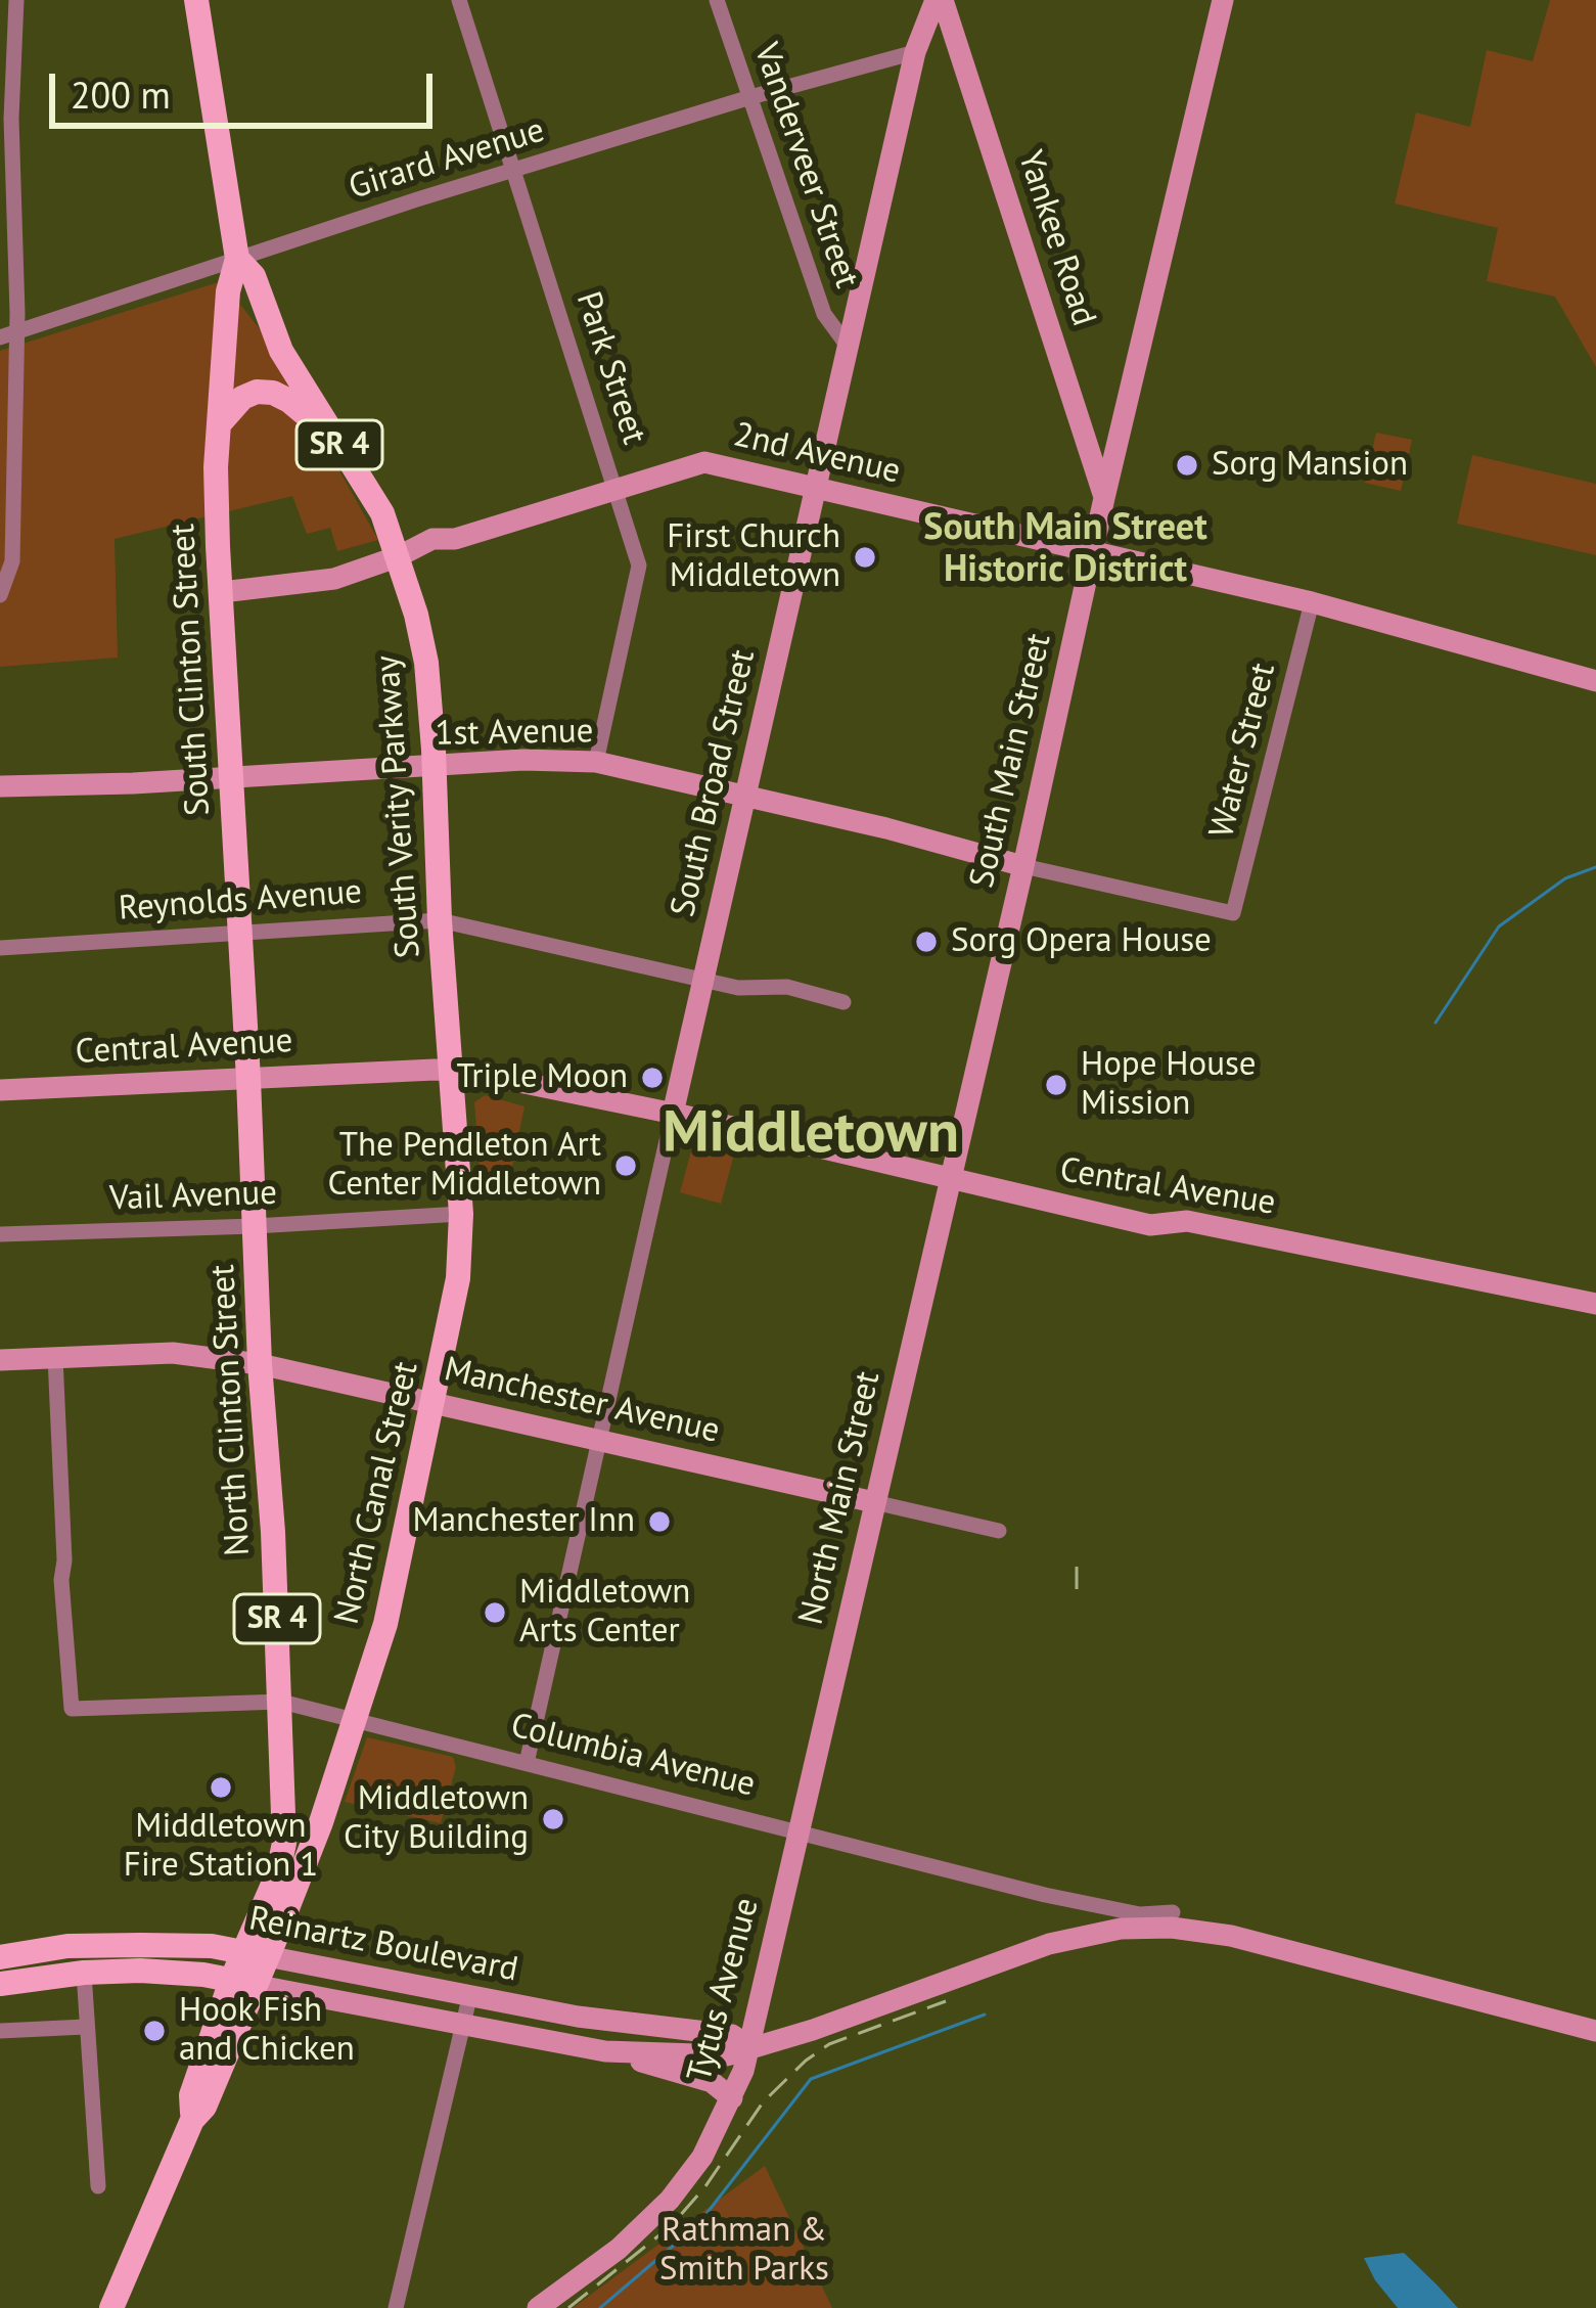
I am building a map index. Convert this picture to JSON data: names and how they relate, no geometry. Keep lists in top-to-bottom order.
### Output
{
  "streets": {
    "main road": [
      "SR 4",
      "South Clinton Street",
      "South Verity Parkway",
      "North Clinton Street",
      "North Canal Street",
      "Reinartz Boulevard"
    ],
    "street": [
      "Girard Avenue",
      "Vanderveer Street",
      "Yankee Road",
      "Park Street",
      "2nd Avenue",
      "1st Avenue",
      "Water Street",
      "South Main Street",
      "South Broad Street",
      "Reynolds Avenue",
      "Central Avenue",
      "Vail Avenue",
      "Manchester Avenue",
      "North Main Street",
      "Columbia Avenue",
      "Tytus Avenue"
    ]
  },
  "crossings": [
    ["Girard Avenue", "Vanderveer Street"],
    ["Girard Avenue", "Park Street"],
    ["Girard Avenue", "South Clinton Street"],
    ["Girard Avenue", "South Broad Street"],
    ["Girard Avenue", "South Verity Parkway"],
    ["Vanderveer Street", "South Broad Street"],
    ["Yankee Road", "South Main Street"],
    ["Yankee Road", "South Broad Street"],
    ["Park Street", "2nd Avenue"],
    ["Park Street", "1st Avenue"],
    ["SR 4", "North Canal Street"],
    ["SR 4", "Reinartz Boulevard"],
    ["2nd Avenue", "South Clinton Street"],
    ["2nd Avenue", "Water Street"],
    ["2nd Avenue", "South Main Street"],
    ["2nd Avenue", "South Broad Street"],
    ["2nd Avenue", "South Verity Parkway"],
    ["South Clinton Street", "1st Avenue"],
    ["South Clinton Street", "South Verity Parkway"],
    ["South Clinton Street", "Reynolds Avenue"],
    ["South Clinton Street", "Central Avenue"],
    ["South Clinton Street", "North Clinton Street"],
    ["1st Avenue", "Water Street"],
    ["1st Avenue", "South Main Street"],
    ["1st Avenue", "South Broad Street"],
    ["1st Avenue", "South Verity Parkway"],
    ["South Main Street", "Central Avenue"],
    ["South Main Street", "North Main Street"],
    ["South Broad Street", "Reynolds Avenue"],
    ["South Broad Street", "Central Avenue"],
    ["South Broad Street", "Manchester Avenue"],
    ["South Broad Street", "Columbia Avenue"],
    ["South Verity Parkway", "Reynolds Avenue"],
    ["South Verity Parkway", "Central Avenue"],
    ["South Verity Parkway", "North Canal Street"],
    ["Central Avenue", "North Clinton Street"],
    ["Central Avenue", "North Canal Street"],
    ["Central Avenue", "North Main Street"],
    ["Vail Avenue", "North Clinton Street"],
    ["Vail Avenue", "North Canal Street"],
    ["Manchester Avenue", "North Clinton Street"],
    ["Manchester Avenue", "North Canal Street"],
    ["Manchester Avenue", "North Main Street"],
    ["Manchester Avenue", "Columbia Avenue"],
    ["North Clinton Street", "North Canal Street"],
    ["North Clinton Street", "Columbia Avenue"],
    ["North Clinton Street", "Reinartz Boulevard"],
    ["North Canal Street", "Columbia Avenue"],
    ["North Canal Street", "Reinartz Boulevard"],
    ["North Main Street", "Columbia Avenue"],
    ["North Main Street", "Tytus Avenue"],
    ["Columbia Avenue", "Reinartz Boulevard"],
    ["Columbia Avenue", "Tytus Avenue"],
    ["Reinartz Boulevard", "Tytus Avenue"]
  ],
  "districts": ["South Main Street Historic District", "Middletown"],
  "parks": ["Rathman & Smith Parks"],
  "places": [
    "Sorg Mansion",
    "First Church Middletown",
    "Sorg Opera House",
    "Triple Moon",
    "Hope House Mission",
    "The Pendleton Art Center Middletown",
    "Manchester Inn",
    "Middletown Arts Center",
    "Middletown Fire Station 1",
    "Middletown City Building",
    "Hook Fish and Chicken"
  ],
  "scale_bar": "200 m"
}
